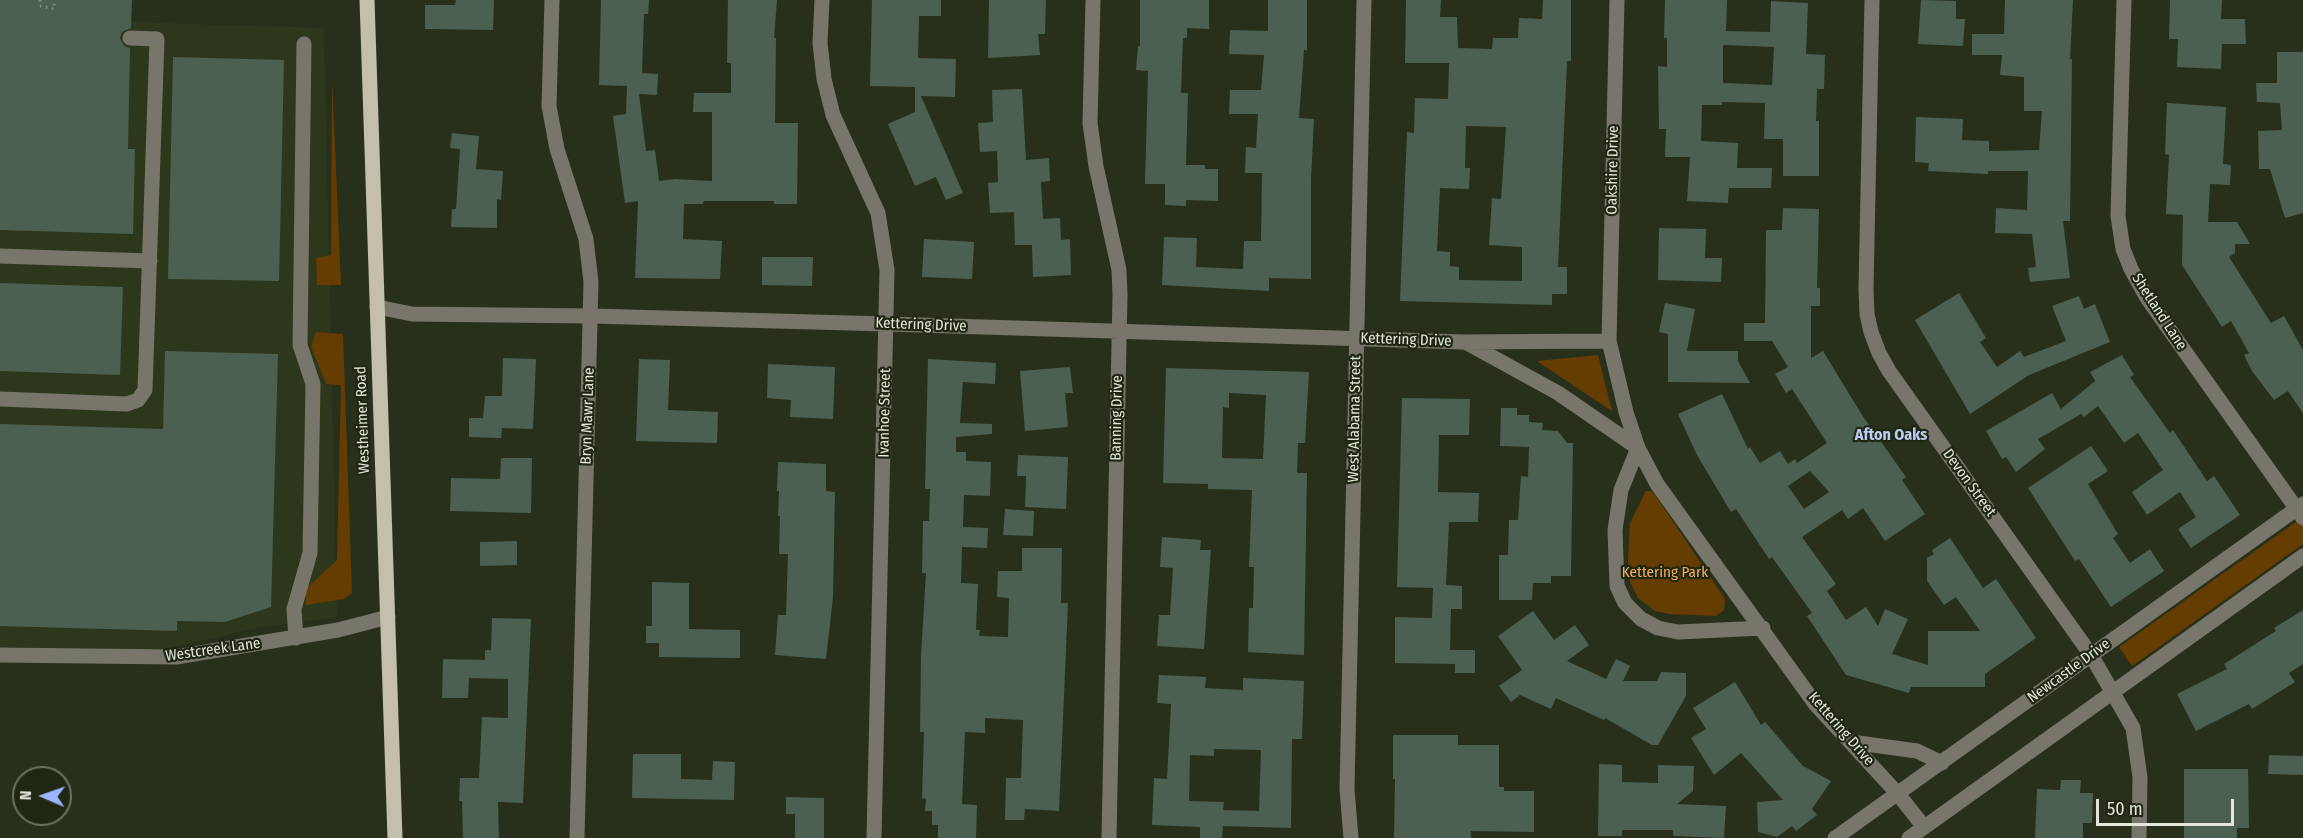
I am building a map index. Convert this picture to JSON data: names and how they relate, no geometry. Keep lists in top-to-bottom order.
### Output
{
  "streets": {
    "main road": ["Westheimer Road"],
    "street": [
      "Oakshire Drive",
      "Shetland Lane",
      "Kettering Drive",
      "Ivanhoe Street",
      "Bryn Mawr Lane",
      "Banning Drive",
      "West Alabama Street",
      "Devon Street",
      "Westcreek Lane",
      "Newcastle Drive"
    ]
  },
  "crossings": [
    ["Oakshire Drive", "Kettering Drive"],
    ["Shetland Lane", "Newcastle Drive"],
    ["Kettering Drive", "Ivanhoe Street"],
    ["Kettering Drive", "Bryn Mawr Lane"],
    ["Kettering Drive", "Banning Drive"],
    ["Kettering Drive", "West Alabama Street"],
    ["Kettering Drive", "Westheimer Road"],
    ["Kettering Drive", "Newcastle Drive"],
    ["Westheimer Road", "Westcreek Lane"],
    ["Devon Street", "Newcastle Drive"]
  ],
  "districts": ["Afton Oaks"],
  "parks": ["Kettering Park"],
  "scale_bar": "50 m",
  "north": "left"
}
